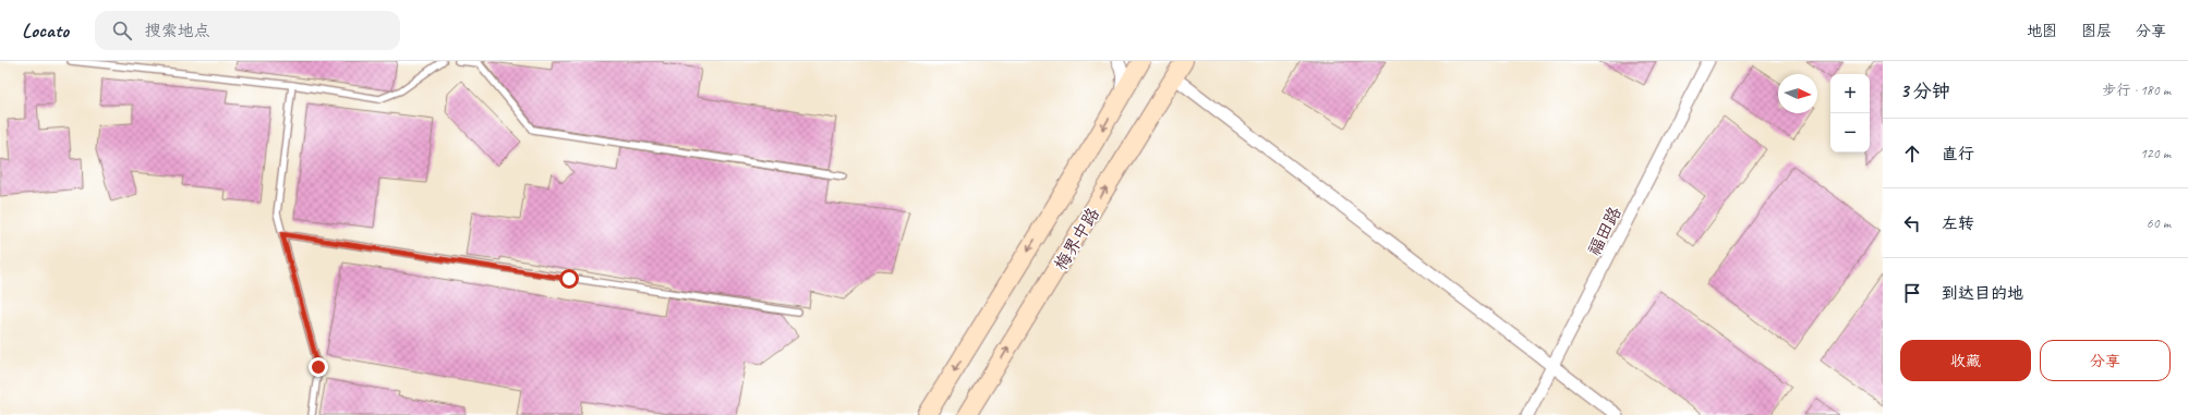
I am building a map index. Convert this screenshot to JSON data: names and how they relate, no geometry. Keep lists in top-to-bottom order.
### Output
{
  "streets": {
    "main road": ["梅界中路"],
    "street": ["福田路"]
  },
  "north": "right",
  "page": {
    "header": "Locato",
    "search": "搜索地点",
    "nav": ["地图", "图层", "分享"],
    "heading": ["3 分钟", "步行 · 180 m"],
    "map_buttons": ["+", "−"],
    "list": [
      ["直行", "120 m"],
      ["左转", "60 m"],
      "到达目的地"
    ],
    "buttons": ["收藏", "分享"]
  }
}
